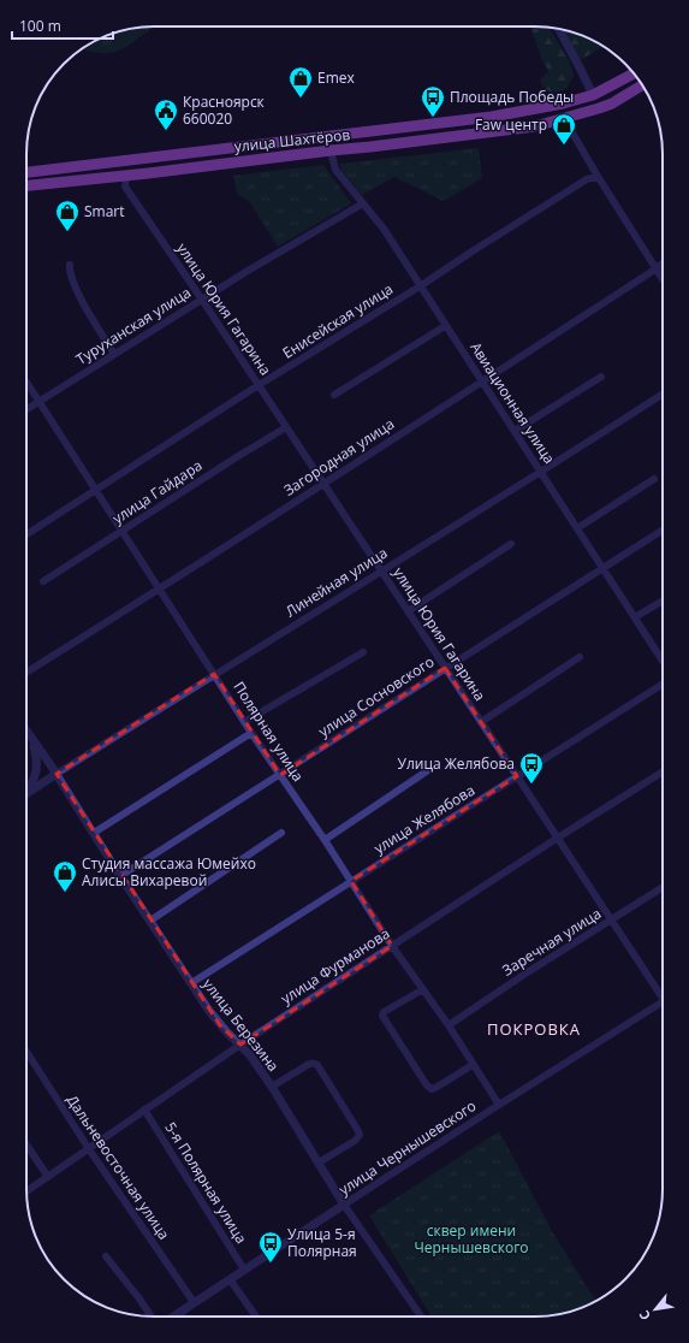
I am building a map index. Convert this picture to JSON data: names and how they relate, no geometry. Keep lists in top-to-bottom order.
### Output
{
  "streets": {
    "main road": ["улица Шахтёров"],
    "street": [
      "улица Юрия Гагарина",
      "Енисейская улица",
      "Туруханская улица",
      "Авиационная улица",
      "Загородная улица",
      "улица Гайдара",
      "Линейная улица",
      "улица Сосновского",
      "Полярная улица",
      "улица Желябова",
      "Заречная улица",
      "улица Фурманова",
      "улица Березина",
      "улица Чернышевского",
      "Дальневосточная улица",
      "5-я Полярная улица"
    ]
  },
  "crossings": [
    ["улица Шахтёров", "улица Юрия Гагарина"],
    ["улица Шахтёров", "Авиационная улица"],
    ["улица Юрия Гагарина", "Енисейская улица"],
    ["улица Юрия Гагарина", "Туруханская улица"],
    ["улица Юрия Гагарина", "Загородная улица"],
    ["улица Юрия Гагарина", "улица Гайдара"],
    ["улица Юрия Гагарина", "Линейная улица"],
    ["улица Юрия Гагарина", "улица Сосновского"],
    ["улица Юрия Гагарина", "улица Желябова"],
    ["улица Юрия Гагарина", "Заречная улица"],
    ["улица Юрия Гагарина", "улица Фурманова"],
    ["Енисейская улица", "Авиационная улица"],
    ["Енисейская улица", "Полярная улица"],
    ["Туруханская улица", "Авиационная улица"],
    ["Туруханская улица", "Полярная улица"],
    ["Авиационная улица", "Загородная улица"],
    ["Авиационная улица", "Линейная улица"],
    ["Авиационная улица", "улица Сосновского"],
    ["Загородная улица", "Полярная улица"],
    ["улица Гайдара", "Полярная улица"],
    ["Линейная улица", "Полярная улица"],
    ["Линейная улица", "улица Березина"],
    ["улица Сосновского", "Полярная улица"],
    ["улица Сосновского", "улица Березина"],
    ["Полярная улица", "улица Желябова"],
    ["Полярная улица", "Заречная улица"],
    ["Полярная улица", "улица Фурманова"],
    ["Полярная улица", "улица Чернышевского"],
    ["улица Желябова", "улица Березина"],
    ["улица Фурманова", "улица Березина"],
    ["улица Фурманова", "Дальневосточная улица"],
    ["улица Фурманова", "5-я Полярная улица"],
    ["улица Березина", "улица Чернышевского"],
    ["улица Чернышевского", "Дальневосточная улица"],
    ["улица Чернышевского", "5-я Полярная улица"]
  ],
  "districts": ["ПОКРОВКА"],
  "parks": ["сквер имени Чернышевского"],
  "places": {
    "shop": [
      "Emex",
      "Faw центр",
      "Smart",
      "Студия массажа Юмейхо Алисы Вихаревой"
    ],
    "bus stop": ["Площадь Победы", "Улица Желябова", "Улица 5-я Полярная"],
    "public building": ["Красноярск 660020"]
  },
  "scale_bar": "100 m",
  "north": "bottom left"
}
